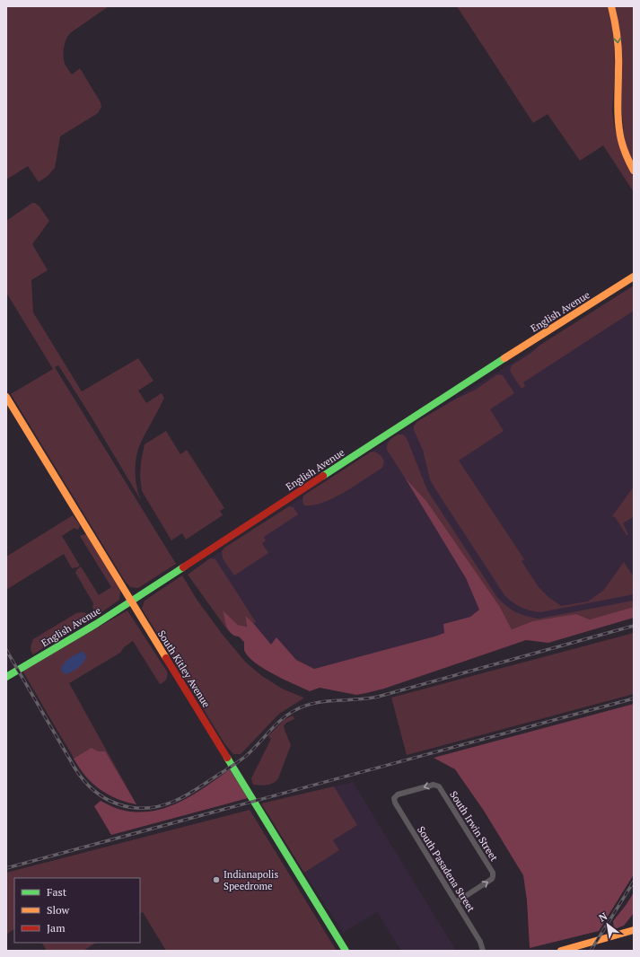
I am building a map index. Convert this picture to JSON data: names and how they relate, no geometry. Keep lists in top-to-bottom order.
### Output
{
  "streets": {
    "main road": ["English Avenue", "South Kitley Avenue"],
    "street": ["South Irwin Street", "South Pasadena Street"]
  },
  "crossings": [
    ["English Avenue", "South Kitley Avenue"],
    ["South Irwin Street", "South Pasadena Street"]
  ],
  "places": ["Indianapolis Speedrome"],
  "legend": ["Fast", "Slow", "Jam"],
  "north": "top left"
}
